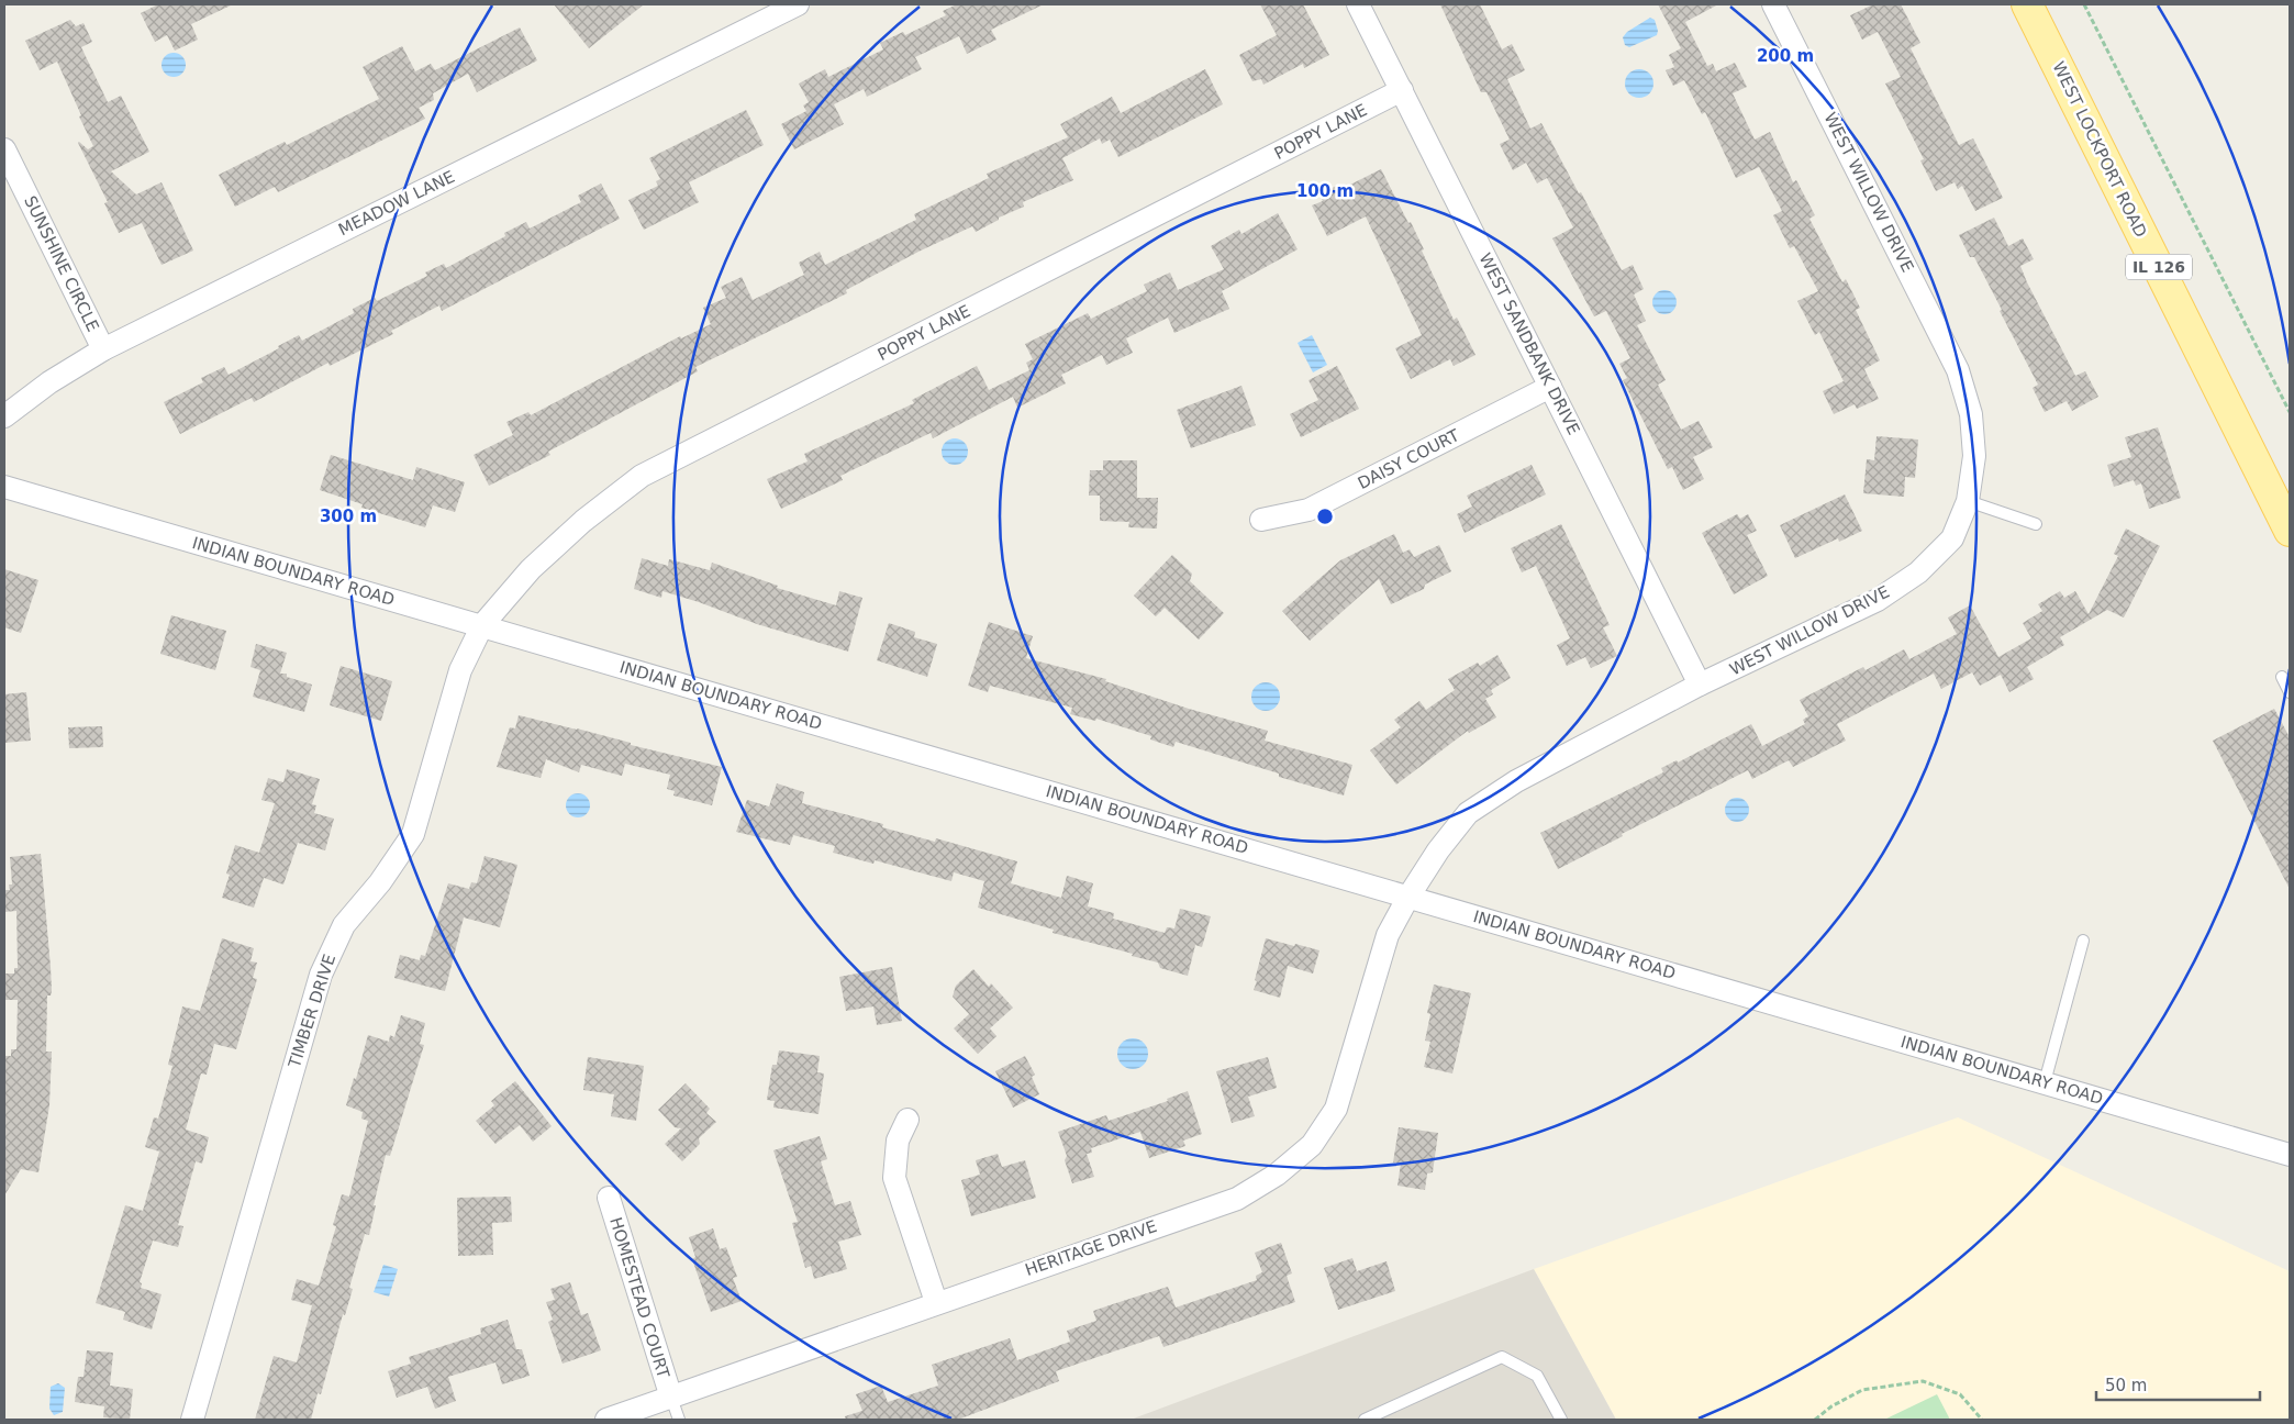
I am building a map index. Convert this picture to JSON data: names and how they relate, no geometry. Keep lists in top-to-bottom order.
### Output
{
  "streets": {
    "main road": ["WEST LOCKPORT ROAD", "IL 126"],
    "street": [
      "POPPY LANE",
      "WEST WILLOW DRIVE",
      "MEADOW LANE",
      "SUNSHINE CIRCLE",
      "WEST SANDBANK DRIVE",
      "DAISY COURT",
      "INDIAN BOUNDARY ROAD",
      "TIMBER DRIVE",
      "HERITAGE DRIVE",
      "HOMESTEAD COURT"
    ]
  },
  "crossings": [
    ["POPPY LANE", "WEST SANDBANK DRIVE"],
    ["POPPY LANE", "INDIAN BOUNDARY ROAD"],
    ["POPPY LANE", "TIMBER DRIVE"],
    ["WEST WILLOW DRIVE", "WEST SANDBANK DRIVE"],
    ["WEST WILLOW DRIVE", "INDIAN BOUNDARY ROAD"],
    ["WEST WILLOW DRIVE", "HERITAGE DRIVE"],
    ["MEADOW LANE", "SUNSHINE CIRCLE"],
    ["WEST SANDBANK DRIVE", "DAISY COURT"],
    ["INDIAN BOUNDARY ROAD", "TIMBER DRIVE"],
    ["INDIAN BOUNDARY ROAD", "HERITAGE DRIVE"],
    ["HERITAGE DRIVE", "HOMESTEAD COURT"]
  ],
  "scale_bar": "50 m",
  "rings": ["200 m", "100 m", "300 m"]
}
